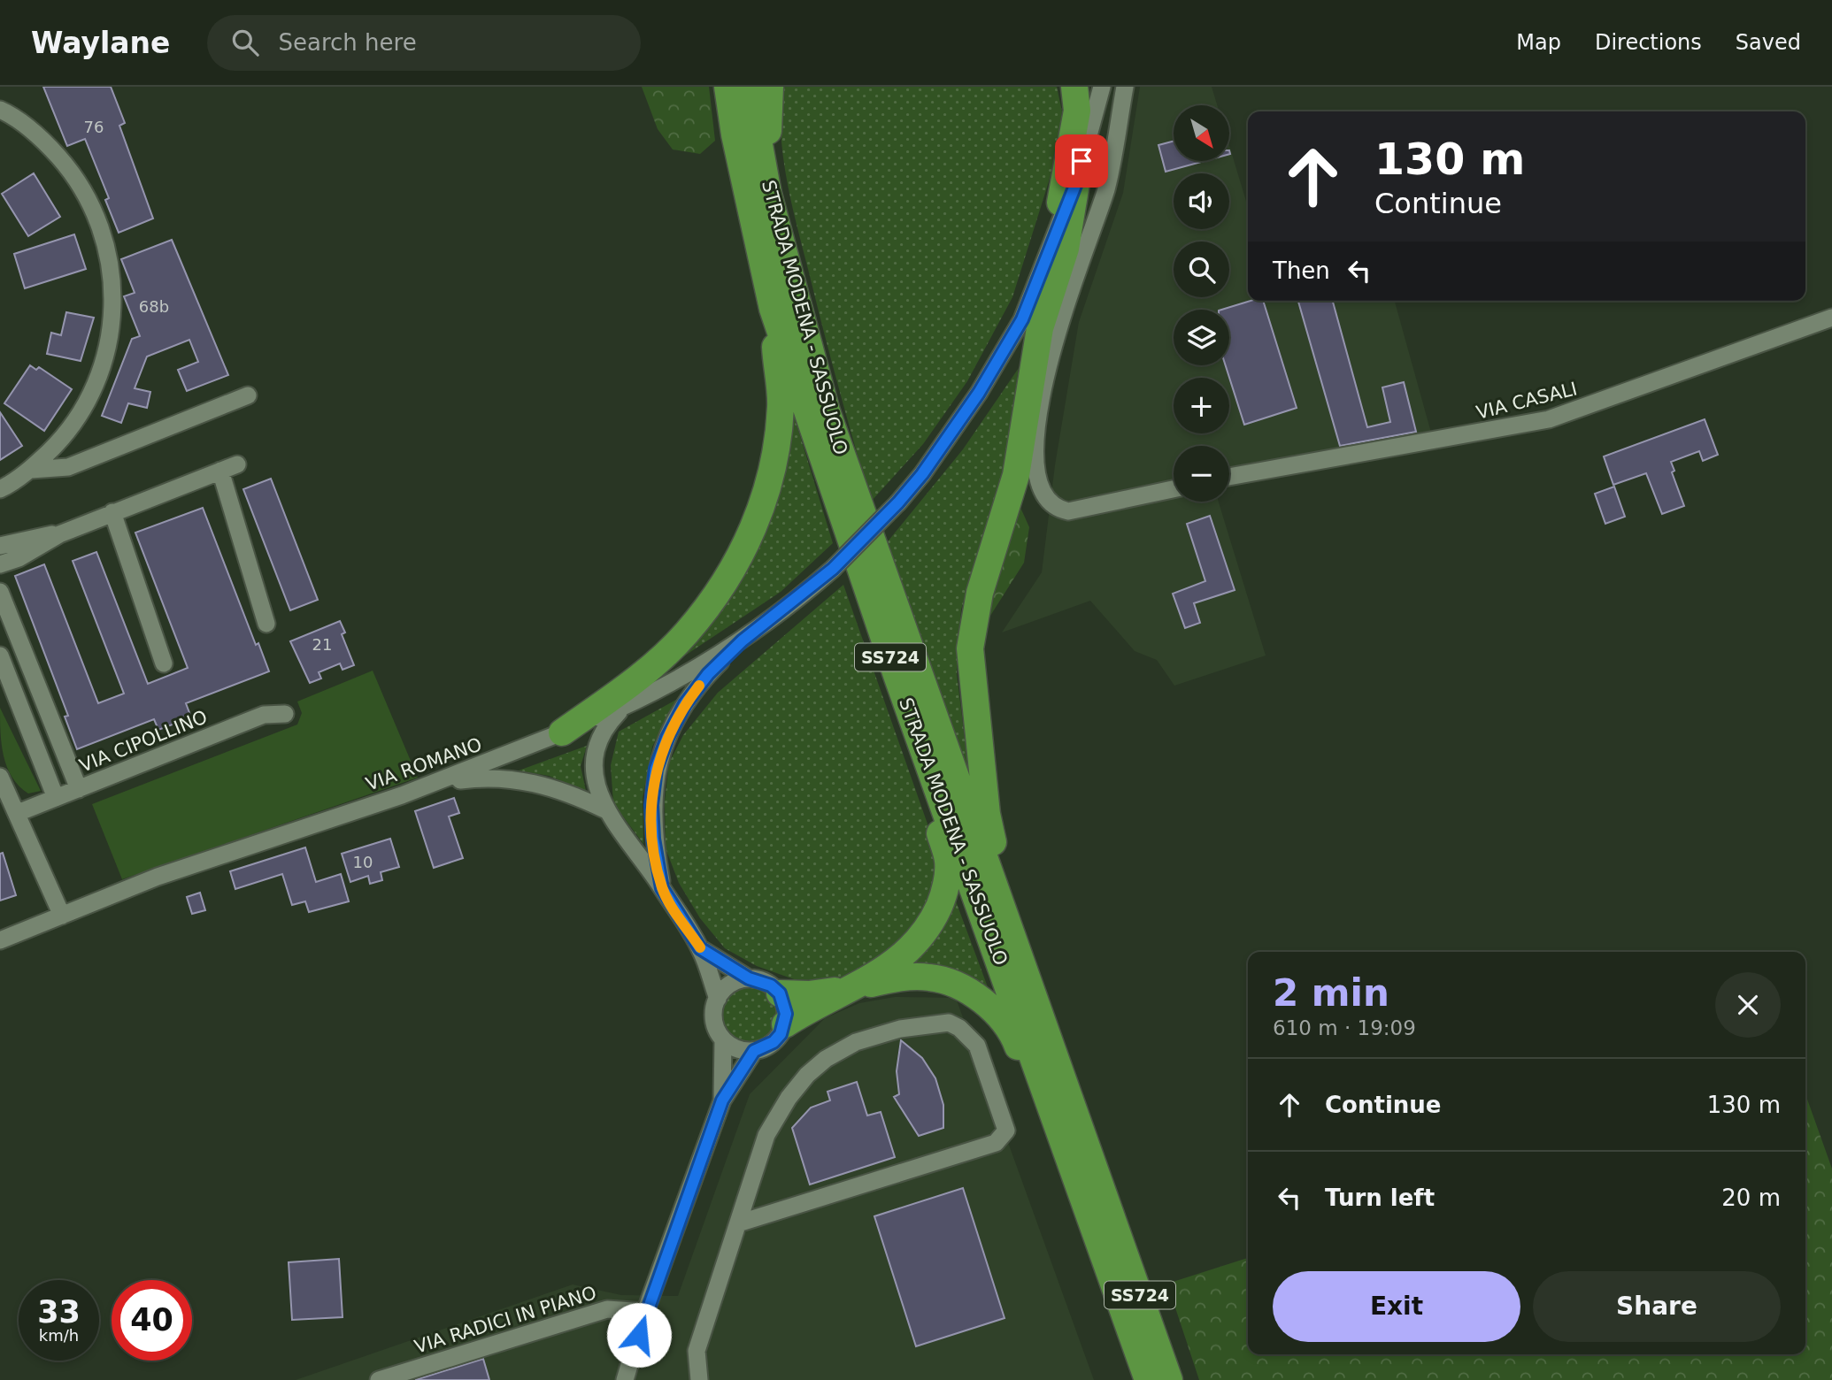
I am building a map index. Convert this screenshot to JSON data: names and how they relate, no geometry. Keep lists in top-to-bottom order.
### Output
{
  "streets": {
    "highway": ["STRADA MODENA - SASSUOLO", "SS724"],
    "street": [
      "VIA CASALI",
      "VIA CIPOLLINO",
      "VIA ROMANO",
      "VIA RADICI IN PIANO"
    ]
  },
  "crossings": [
    ["STRADA MODENA - SASSUOLO", "SS724"]
  ],
  "house_numbers": [
    "76",
    "68b",
    "21",
    "10"
  ],
  "north": "bottom right",
  "page": {
    "header": "Waylane",
    "search": "Search here",
    "nav": ["Map", "Directions", "Saved"],
    "map_buttons": ["+", "−"],
    "turn": ["130 m", "Continue"],
    "then": "Then",
    "heading": ["2 min", "610 m · 19:09"],
    "list": [
      {
        "name": "Continue",
        "value": "130 m"
      },
      {
        "name": "Turn left",
        "value": "20 m"
      }
    ],
    "buttons": ["Exit", "Share"],
    "speed": "33 km/h",
    "limit": "40"
  }
}
